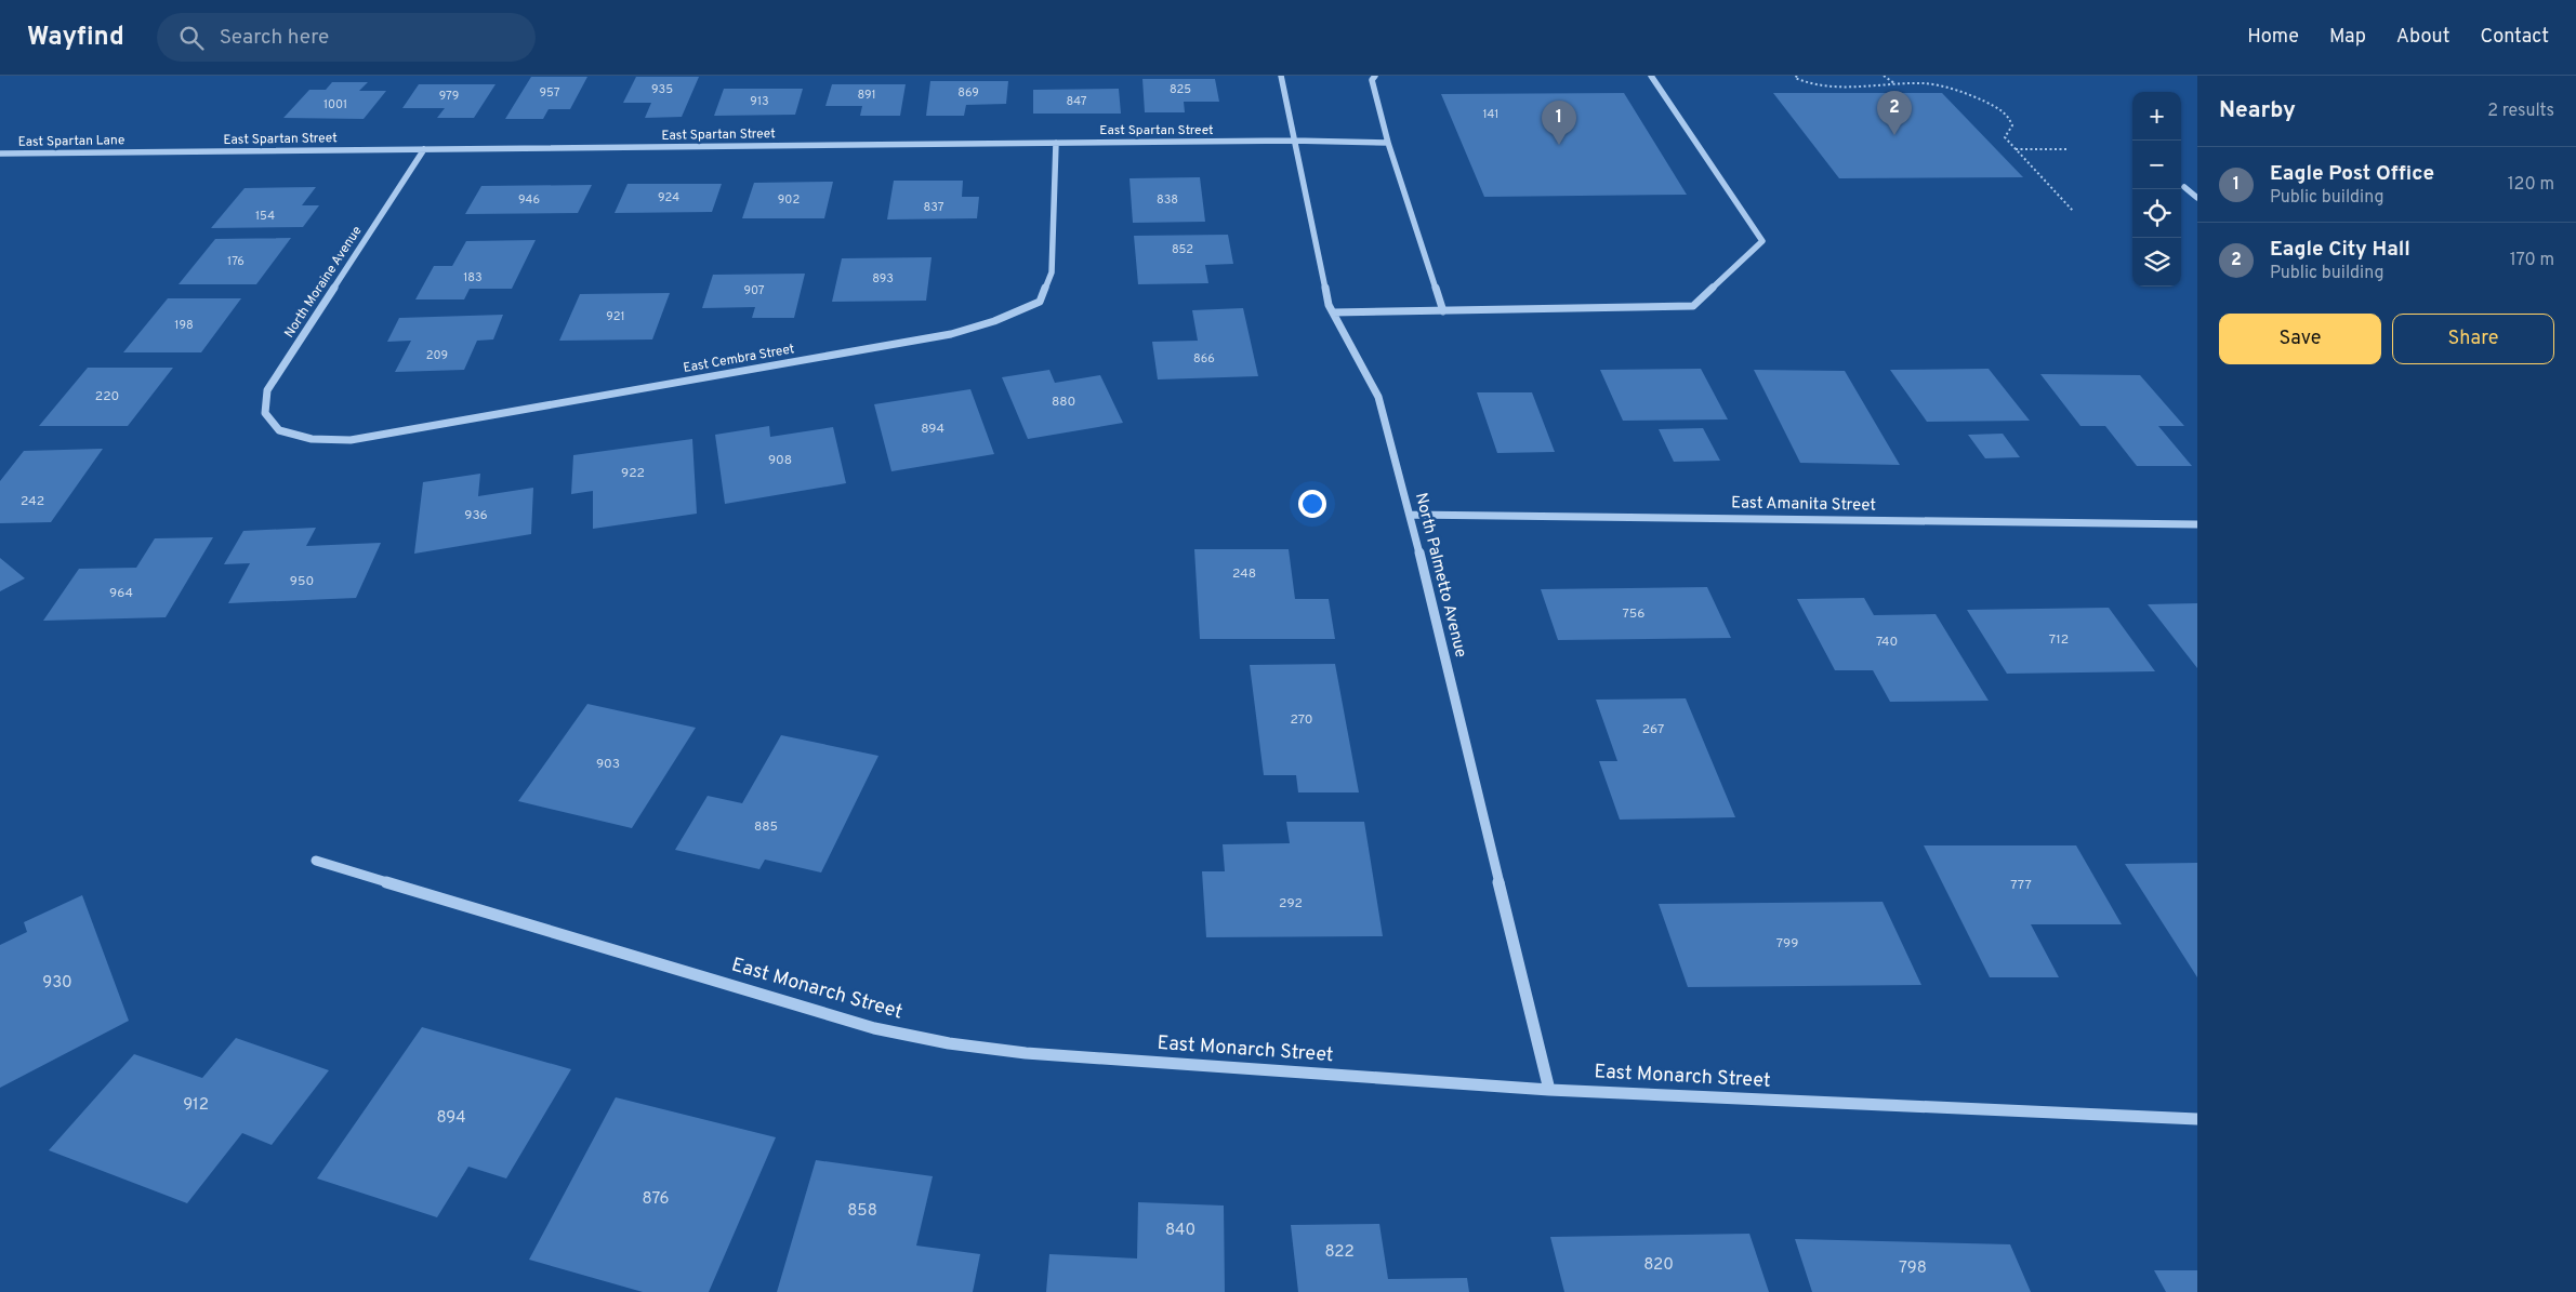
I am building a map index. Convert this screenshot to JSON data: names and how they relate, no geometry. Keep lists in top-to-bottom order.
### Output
{
  "streets": {
    "street": [
      "East Spartan Street",
      "East Spartan Lane",
      "North Moraine Avenue",
      "East Cembra Street",
      "East Amanita Street",
      "North Palmetto Avenue",
      "East Monarch Street"
    ]
  },
  "crossings": [
    ["East Spartan Street", "East Spartan Lane"],
    ["East Spartan Street", "North Moraine Avenue"],
    ["East Spartan Street", "East Cembra Street"],
    ["East Spartan Street", "North Palmetto Avenue"],
    ["North Moraine Avenue", "East Cembra Street"],
    ["East Amanita Street", "North Palmetto Avenue"],
    ["North Palmetto Avenue", "East Monarch Street"]
  ],
  "house_numbers": [
    "935",
    "825",
    "957",
    "869",
    "891",
    "979",
    "913",
    "847",
    "1001",
    "141",
    "924",
    "946",
    "902",
    "838",
    "837",
    "154",
    "852",
    "176",
    "183",
    "893",
    "907",
    "921",
    "198",
    "209",
    "866",
    "220",
    "880",
    "894",
    "908",
    "922",
    "242",
    "936",
    "248",
    "950",
    "964",
    "756",
    "712",
    "740",
    "270",
    "267",
    "903",
    "885",
    "777",
    "292",
    "799",
    "930",
    "912",
    "894",
    "876",
    "858",
    "840",
    "822",
    "820",
    "798"
  ],
  "page": {
    "header": "Wayfind",
    "search": "Search here",
    "nav": [
      "Home",
      "Map",
      "About",
      "Contact"
    ],
    "heading": ["Nearby", "2 results"],
    "pins": ["2", "1"],
    "map_buttons": ["+", "−"],
    "list": [
      {
        "mark": "1",
        "name": "Eagle Post Office",
        "note": "Public building",
        "value": "120 m"
      },
      {
        "mark": "2",
        "name": "Eagle City Hall",
        "note": "Public building",
        "value": "170 m"
      }
    ],
    "buttons": ["Save", "Share"]
  }
}
